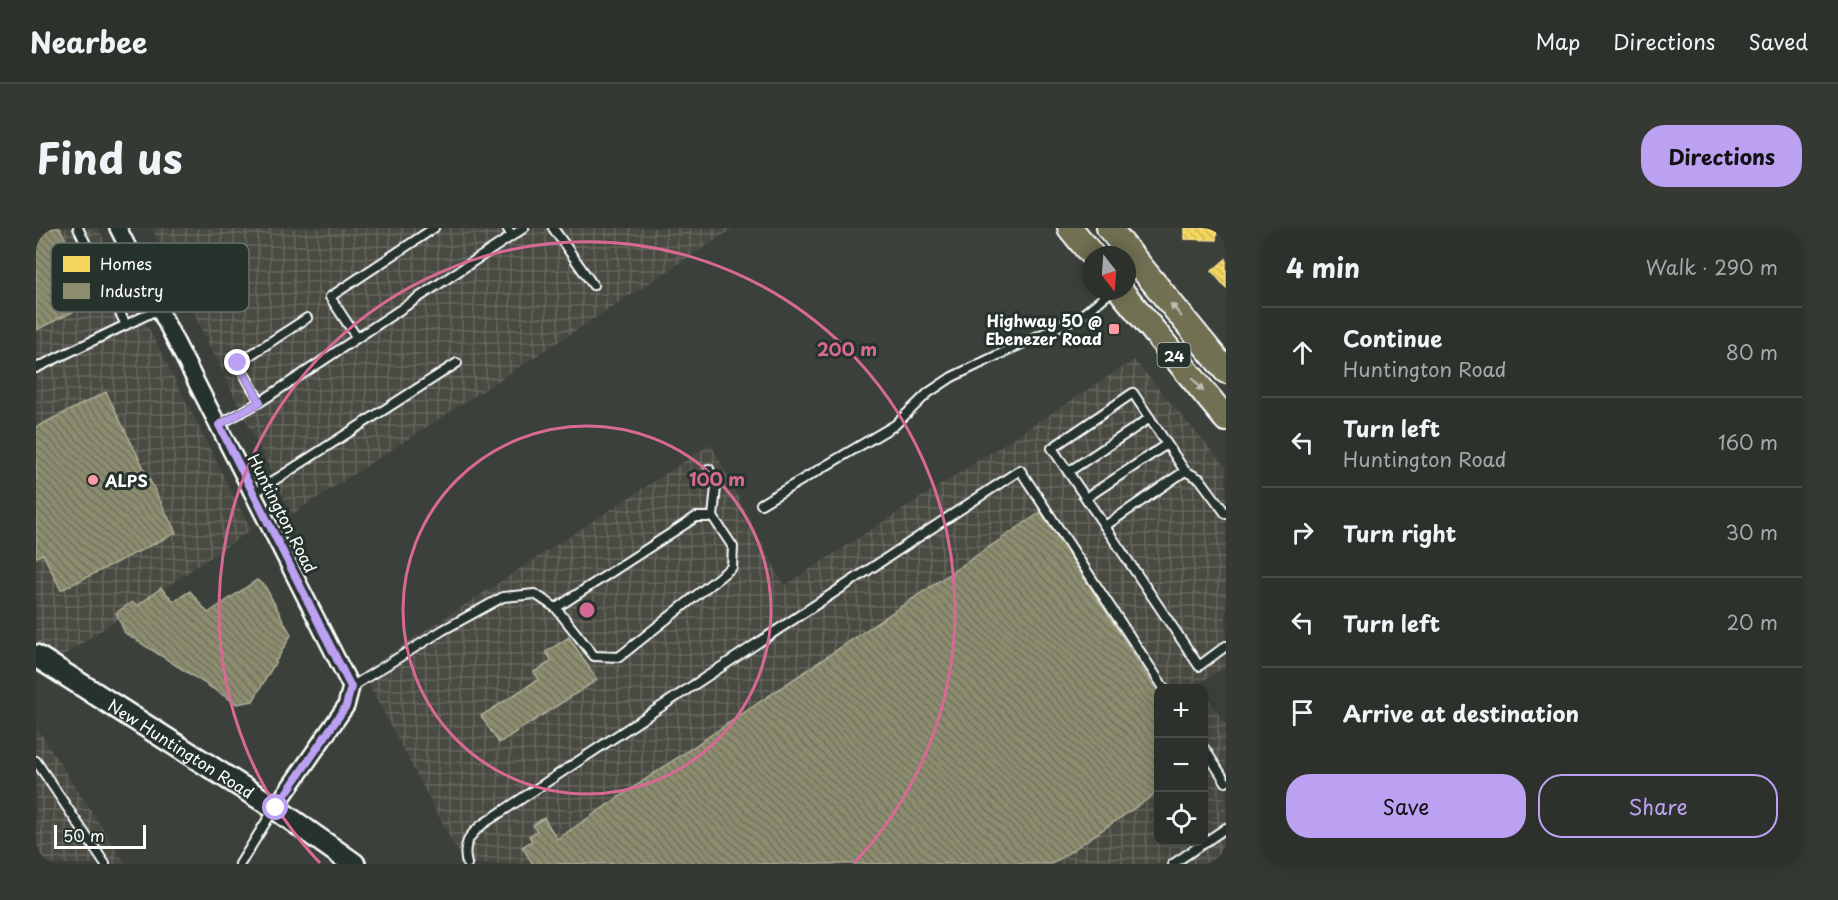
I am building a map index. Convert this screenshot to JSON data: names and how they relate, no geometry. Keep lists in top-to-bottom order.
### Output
{
  "streets": {
    "main road": ["24"],
    "street": ["Huntington Road", "New Huntington Road"]
  },
  "places": {
    "transit": ["Highway 50 @ Ebenezer Road"],
    "other": ["ALPS"]
  },
  "legend": ["Homes", "Industry"],
  "scale_bar": "50 m",
  "north": "bottom",
  "page": {
    "header": "Nearbee",
    "nav": ["Map", "Directions", "Saved"],
    "title": "Find us",
    "buttons": [
      "Directions",
      ["Save", "Share"]
    ],
    "heading": ["4 min", "Walk · 290 m"],
    "list": [
      ["Continue", "Huntington Road", "80 m"],
      ["Turn left", "Huntington Road", "160 m"],
      ["Turn right", "30 m"],
      ["Turn left", "20 m"],
      "Arrive at destination"
    ],
    "map_buttons": ["+", "−"],
    "scale": "50 m"
  },
  "rings": ["200 m", "100 m"]
}
